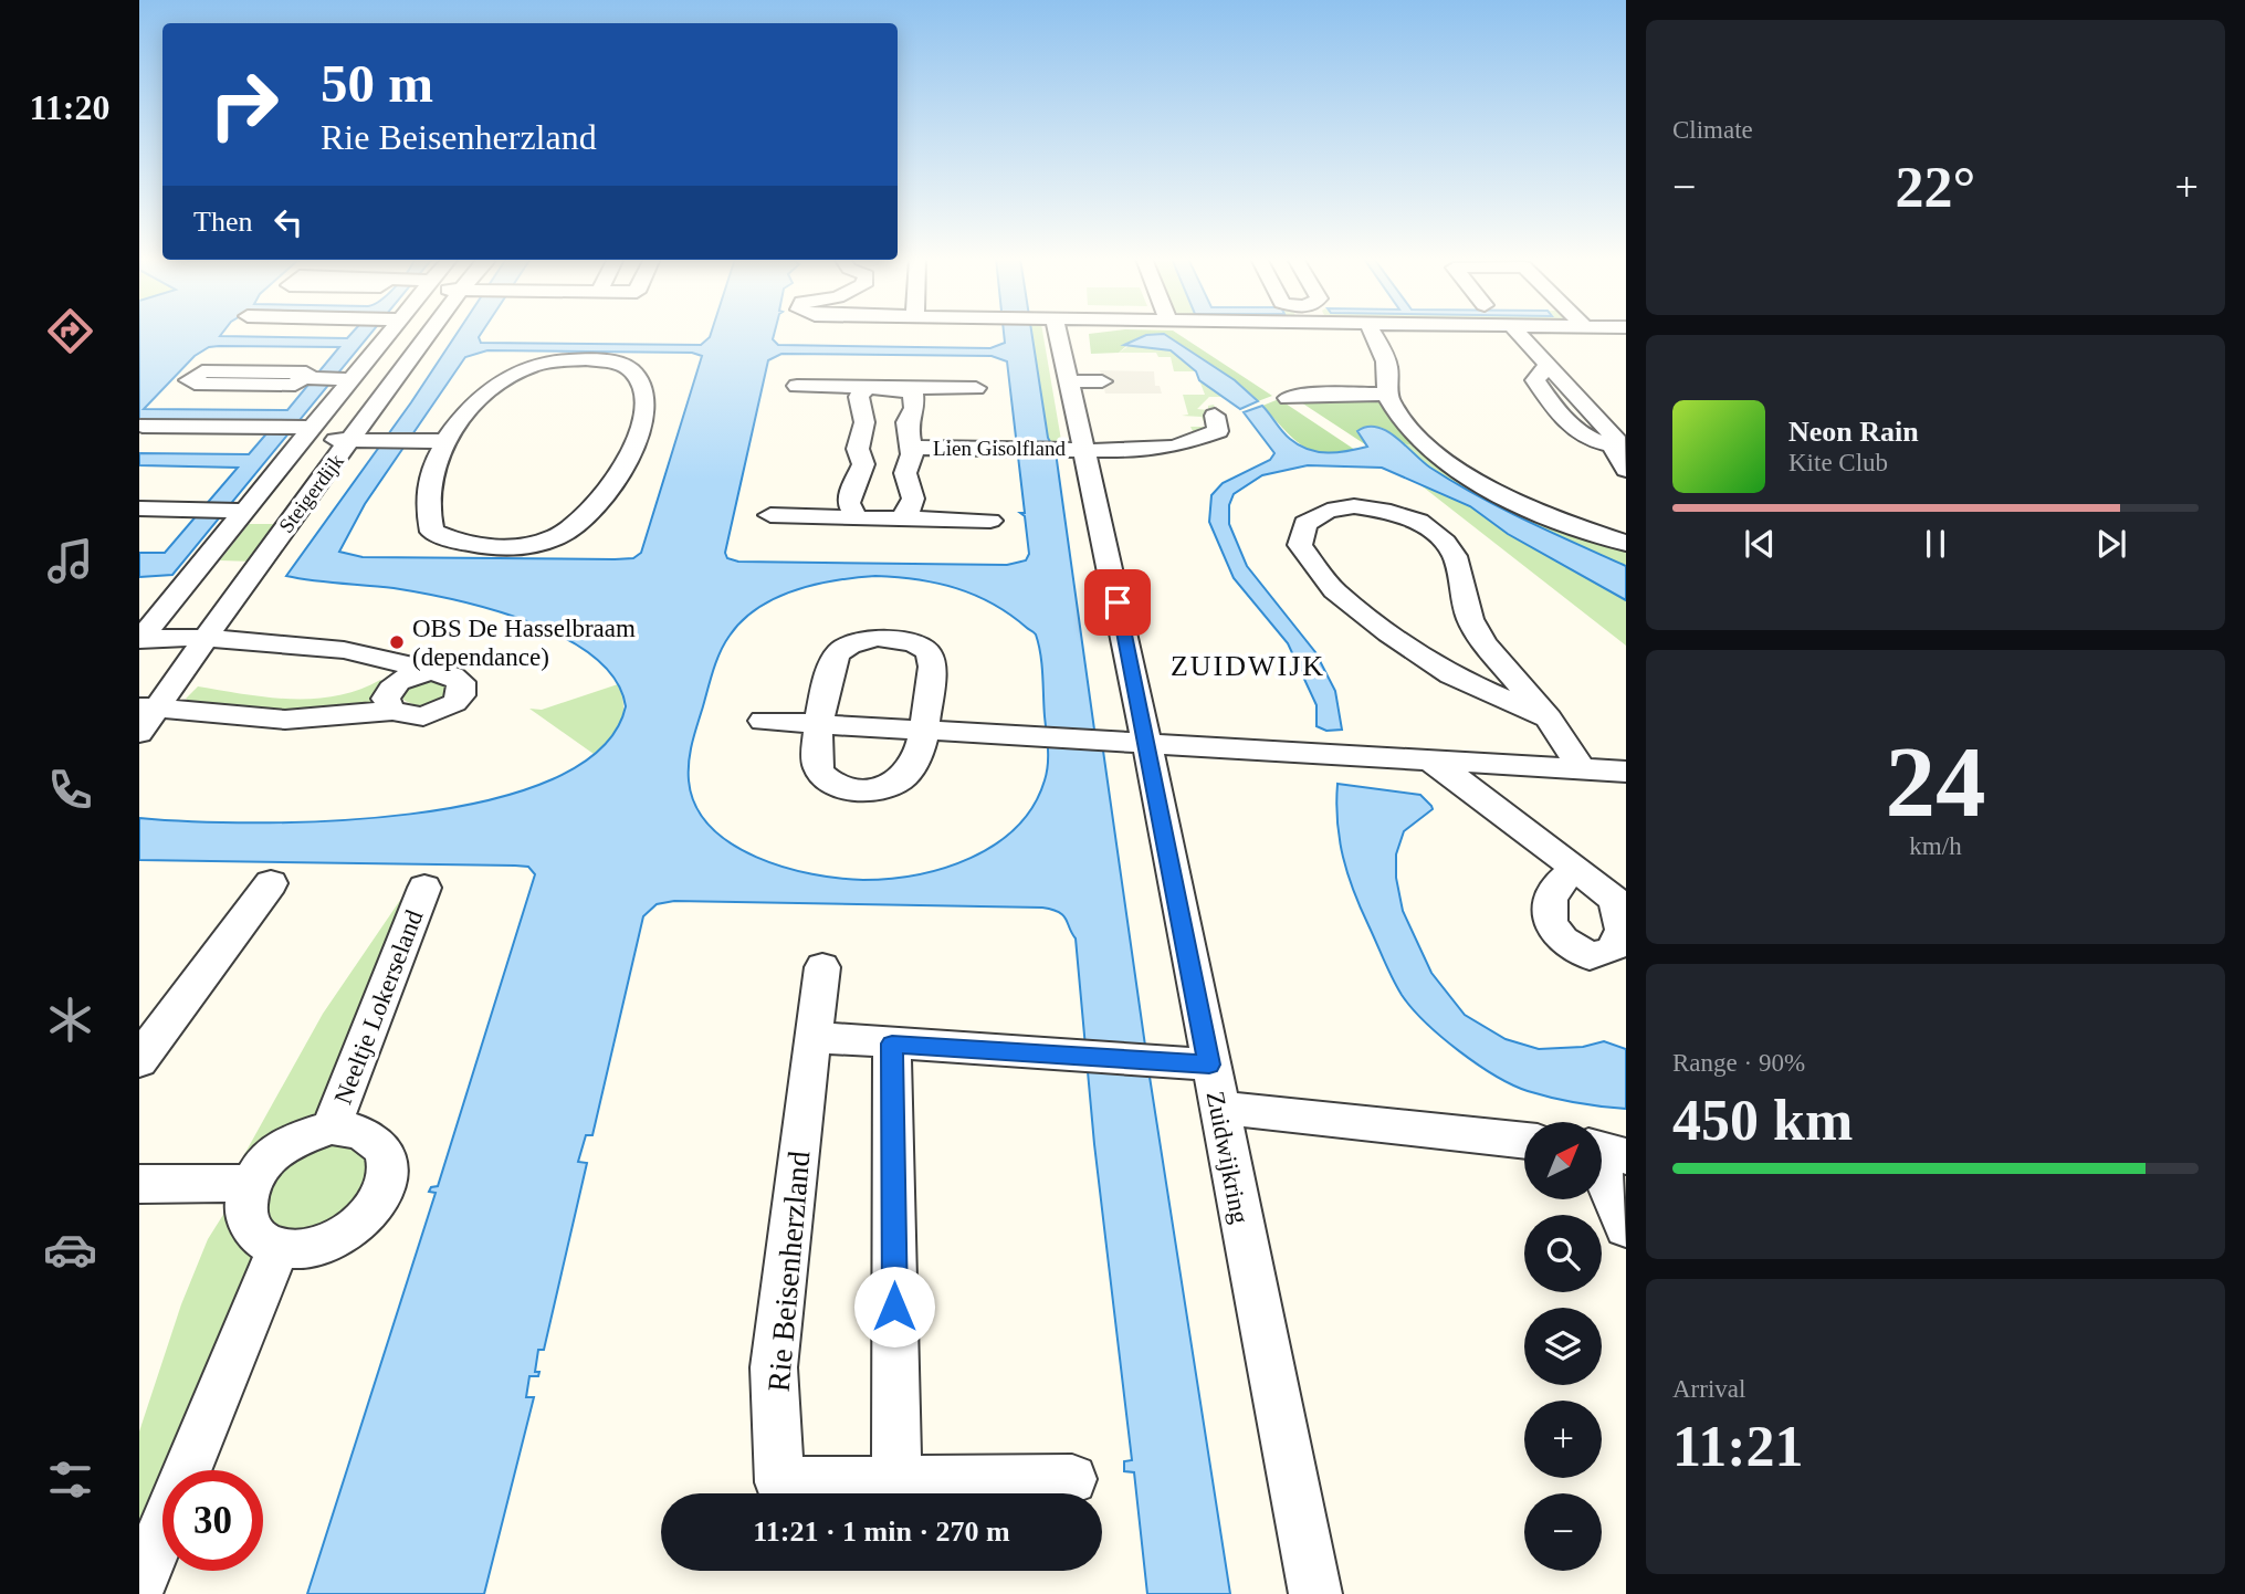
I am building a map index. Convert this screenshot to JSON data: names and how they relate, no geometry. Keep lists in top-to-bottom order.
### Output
{
  "streets": {
    "street": [
      "Lien Gisolfland",
      "Steigerdijk",
      "Neeltje Lokerseland",
      "Zuidwijkring",
      "Rie Beisenherzland"
    ]
  },
  "crossings": [
    ["Lien Gisolfland", "Zuidwijkring"]
  ],
  "districts": ["ZUIDWIJK"],
  "places": ["OBS De Hasselbraam (dependance)"],
  "north": "top right",
  "page": {
    "tabs": "11:20",
    "tile": [
      "Climate",
      ["24", "km/h"],
      ["Range · 90%", "450 km"],
      ["Arrival", "11:21"]
    ],
    "turn": ["50 m", "Rie Beisenherzland"],
    "heat": ["−", "22°", "+"],
    "then": "Then",
    "song": ["Neon Rain", "Kite Club"],
    "map_buttons": ["+", "−"],
    "limit": "30",
    "trip": "11:21 · 1 min · 270 m"
  }
}
